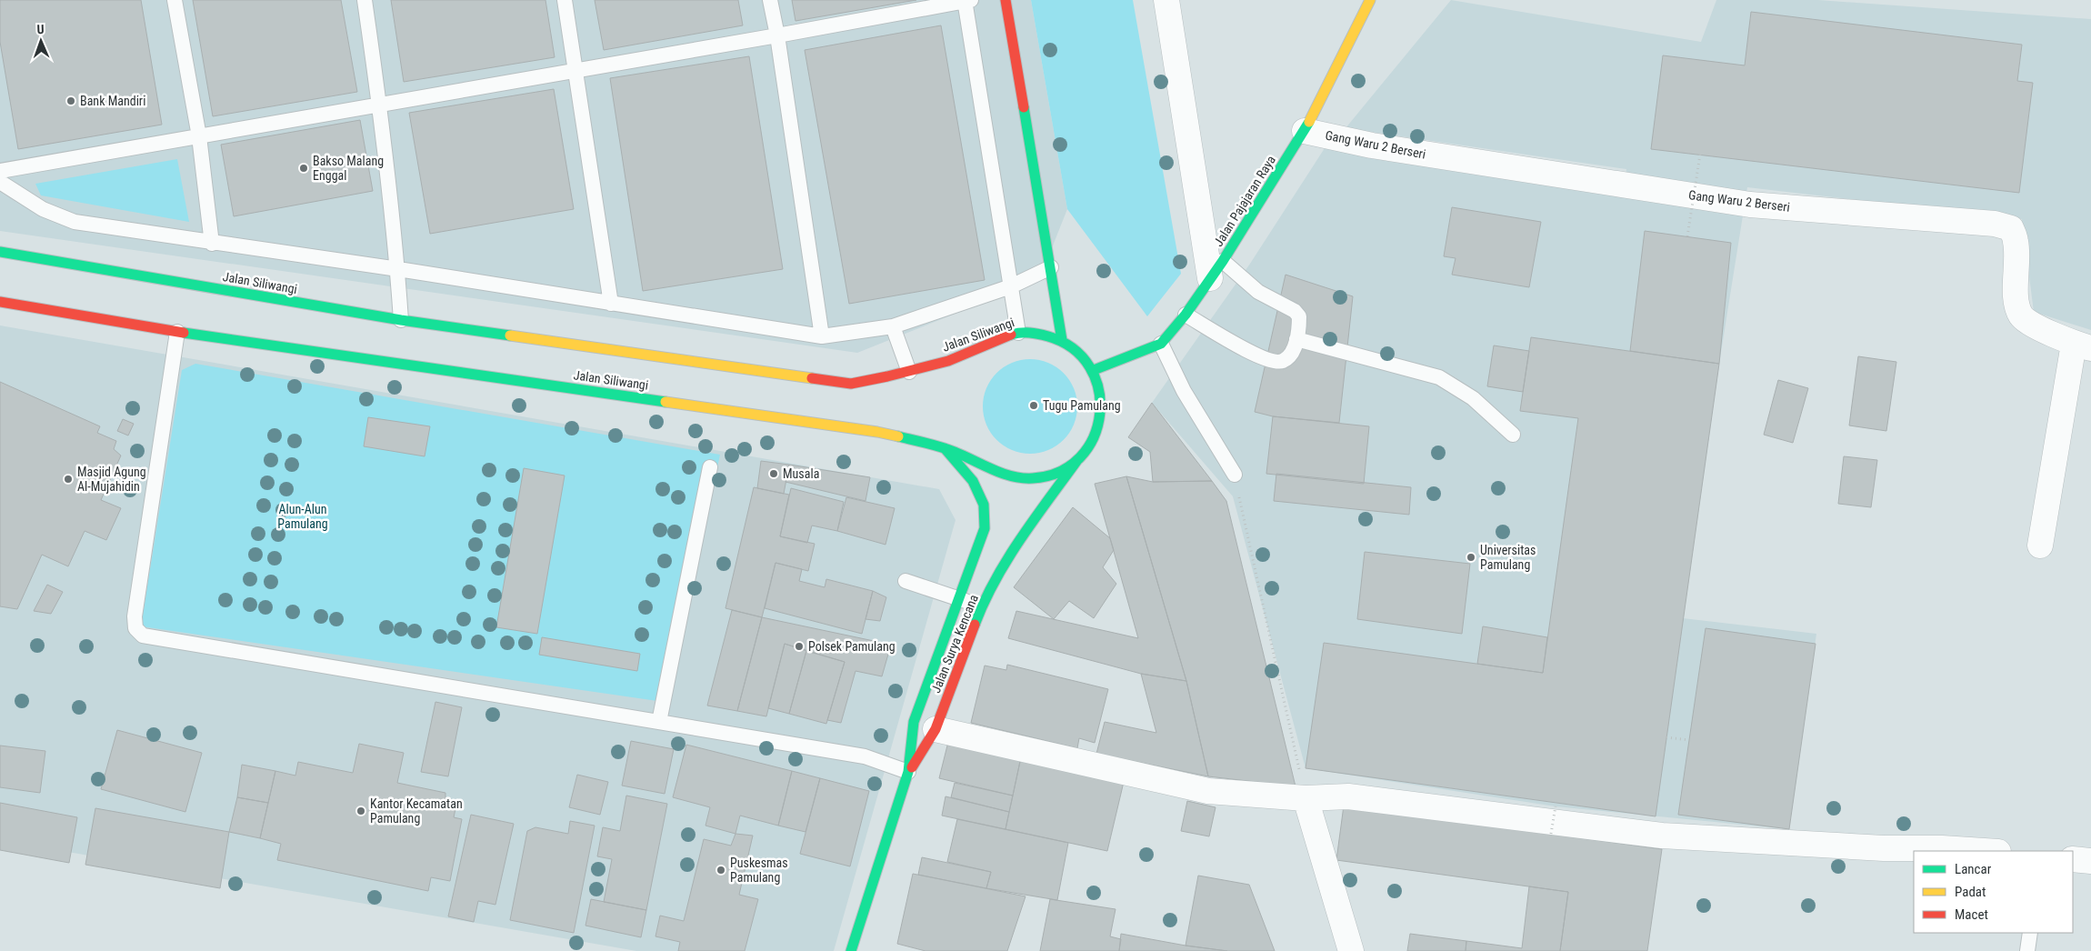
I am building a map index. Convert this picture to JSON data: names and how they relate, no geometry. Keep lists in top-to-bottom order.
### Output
{
  "streets": {
    "main road": ["Jalan Pajajaran Raya", "Jalan Siliwangi", "Jalan Surya Kencana"],
    "street": ["Gang Waru 2 Berseri"]
  },
  "crossings": [
    ["Gang Waru 2 Berseri", "Jalan Pajajaran Raya"],
    ["Jalan Pajajaran Raya", "Jalan Siliwangi"],
    ["Jalan Siliwangi", "Jalan Surya Kencana"]
  ],
  "parks": ["Alun-Alun Pamulang"],
  "places": [
    "Bank Mandiri",
    "Bakso Malang Enggal",
    "Tugu Pamulang",
    "Musala",
    "Masjid Agung Al-Mujahidin",
    "Universitas Pamulang",
    "Polsek Pamulang",
    "Kantor Kecamatan Pamulang",
    "Puskesmas Pamulang"
  ],
  "legend": ["Lancar", "Padat", "Macet"],
  "north": "top"
}
